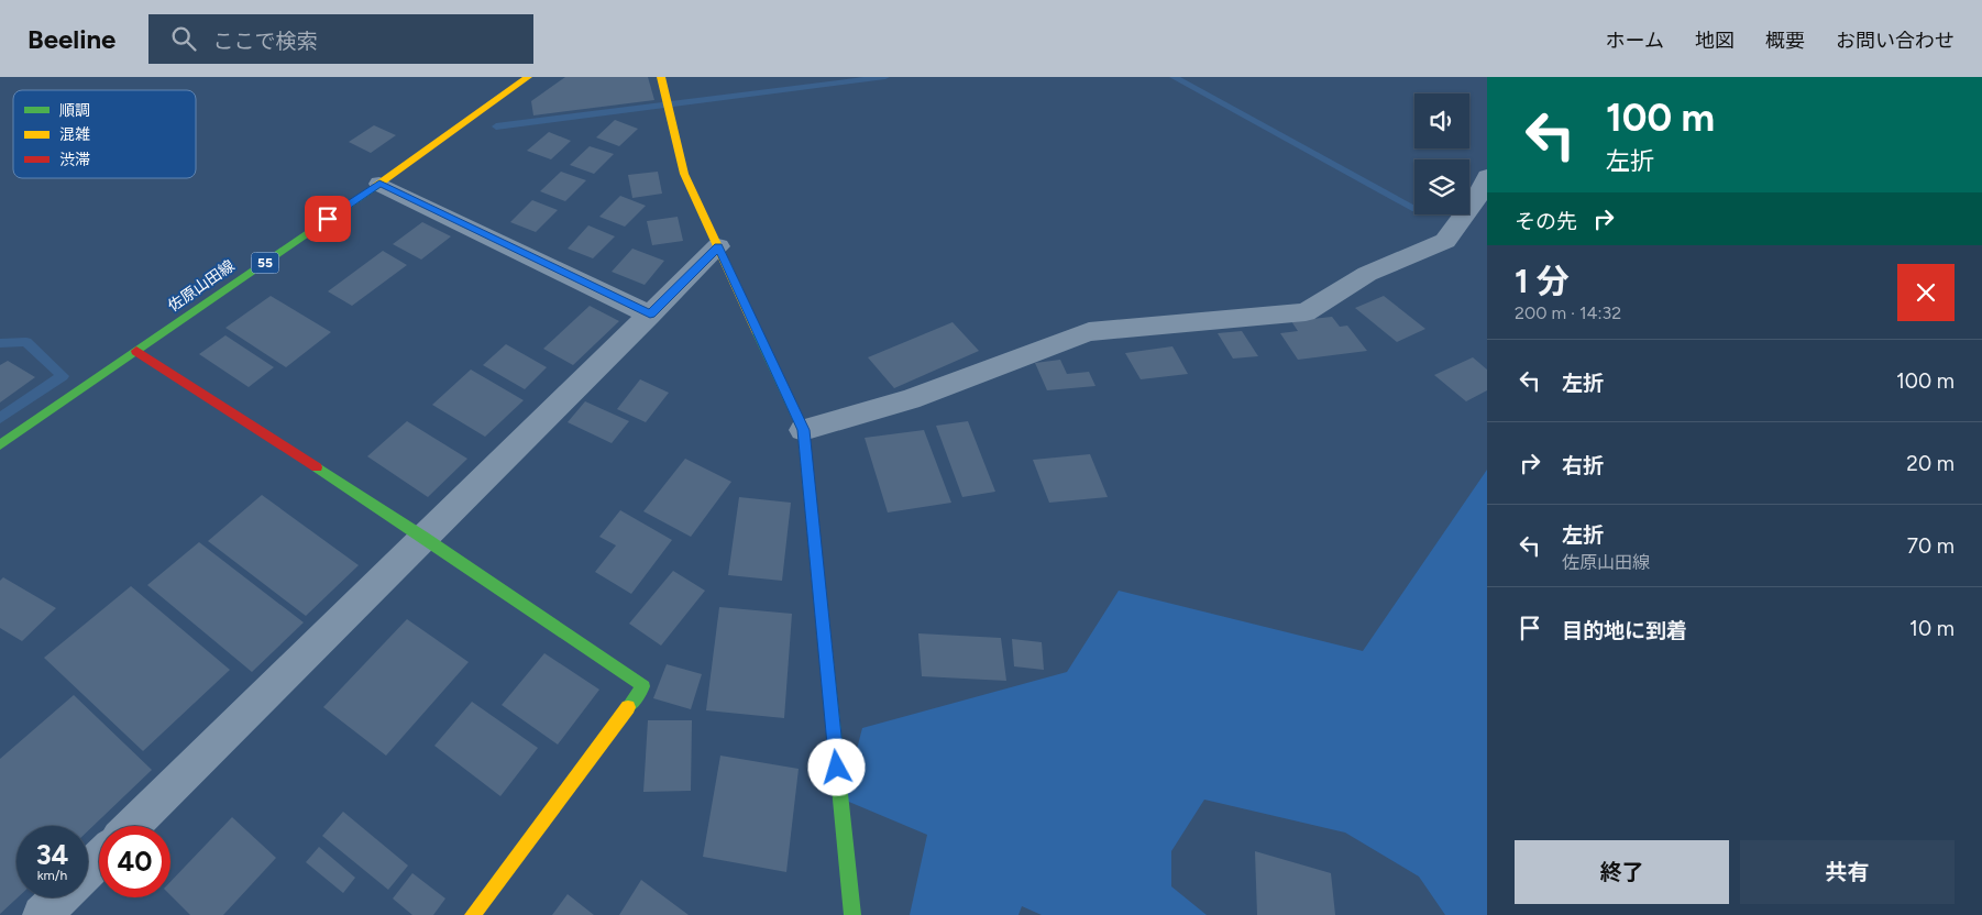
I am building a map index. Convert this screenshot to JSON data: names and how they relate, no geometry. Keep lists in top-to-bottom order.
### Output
{
  "streets": {
    "street": ["55", "佐原山田線"]
  },
  "legend": ["順調", "混雑", "渋滞"],
  "page": {
    "header": "Beeline",
    "search": "ここで検索",
    "nav": [
      "ホーム",
      "地図",
      "概要",
      "お問い合わせ"
    ],
    "turn": ["100 m", "左折"],
    "then": "その先",
    "heading": ["1 分", "200 m · 14:32"],
    "list": [
      {
        "name": "左折",
        "value": "100 m"
      },
      {
        "name": "右折",
        "value": "20 m"
      },
      {
        "name": "左折",
        "note": "佐原山田線",
        "value": "70 m"
      },
      {
        "name": "目的地に到着",
        "value": "10 m"
      }
    ],
    "speed": "34 km/h",
    "limit": "40",
    "buttons": ["終了", "共有"]
  }
}
